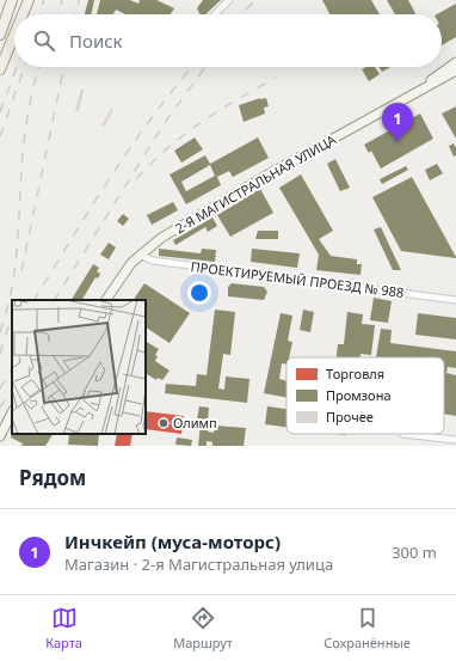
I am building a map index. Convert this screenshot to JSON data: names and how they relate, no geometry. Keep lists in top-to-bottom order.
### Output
{
  "streets": {
    "street": ["2-Я МАГИСТРАЛЬНАЯ УЛИЦА", "ПРОЕКТИРУЕМЫЙ ПРОЕЗД № 988"]
  },
  "crossings": [
    ["2-Я МАГИСТРАЛЬНАЯ УЛИЦА", "ПРОЕКТИРУЕМЫЙ ПРОЕЗД № 988"]
  ],
  "places": ["Олимп"],
  "legend": ["Торговля", "Промзона", "Прочее"],
  "page": {
    "search": "Поиск",
    "pins": "1",
    "heading": "Рядом",
    "list": [
      {
        "mark": "1",
        "name": "Инчкейп (муса-моторс)",
        "note": "Магазин · 2-я Магистральная улица",
        "value": "300 m"
      }
    ],
    "nav": ["Карта", "Маршрут", "Сохранённые"]
  }
}
